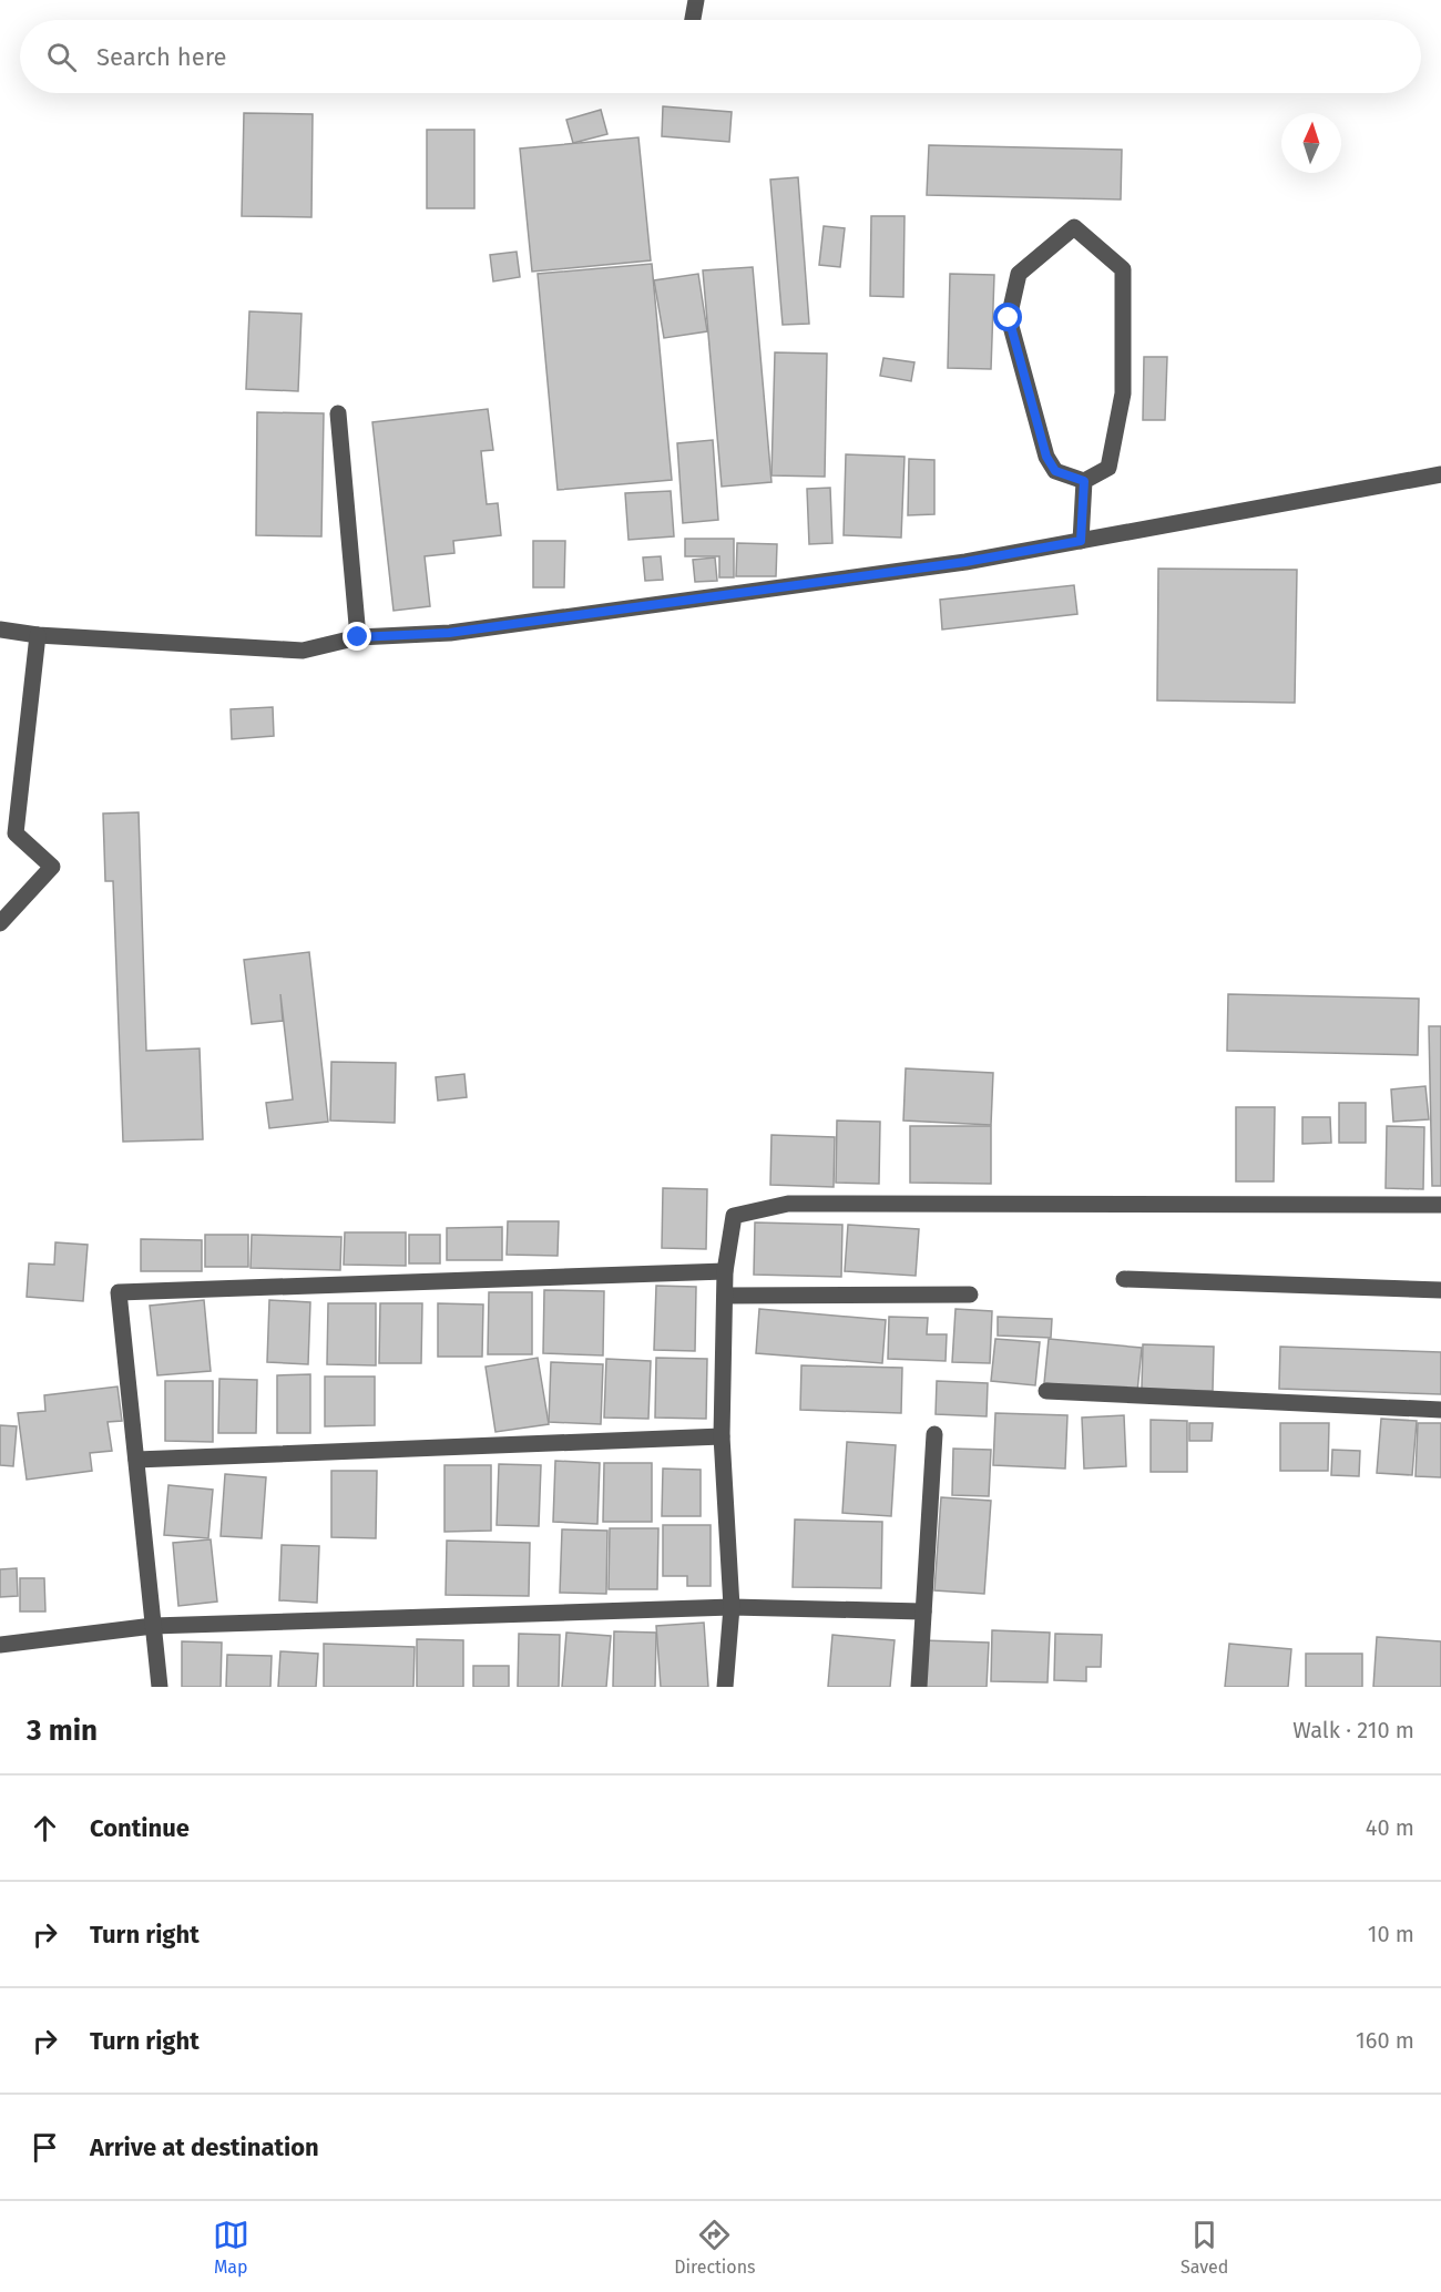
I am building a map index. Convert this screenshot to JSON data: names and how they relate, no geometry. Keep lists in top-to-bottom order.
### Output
{
  "north": "top",
  "page": {
    "search": "Search here",
    "heading": ["3 min", "Walk · 210 m"],
    "list": [
      ["Continue", "40 m"],
      ["Turn right", "10 m"],
      ["Turn right", "160 m"],
      "Arrive at destination"
    ],
    "nav": ["Map", "Directions", "Saved"]
  }
}
